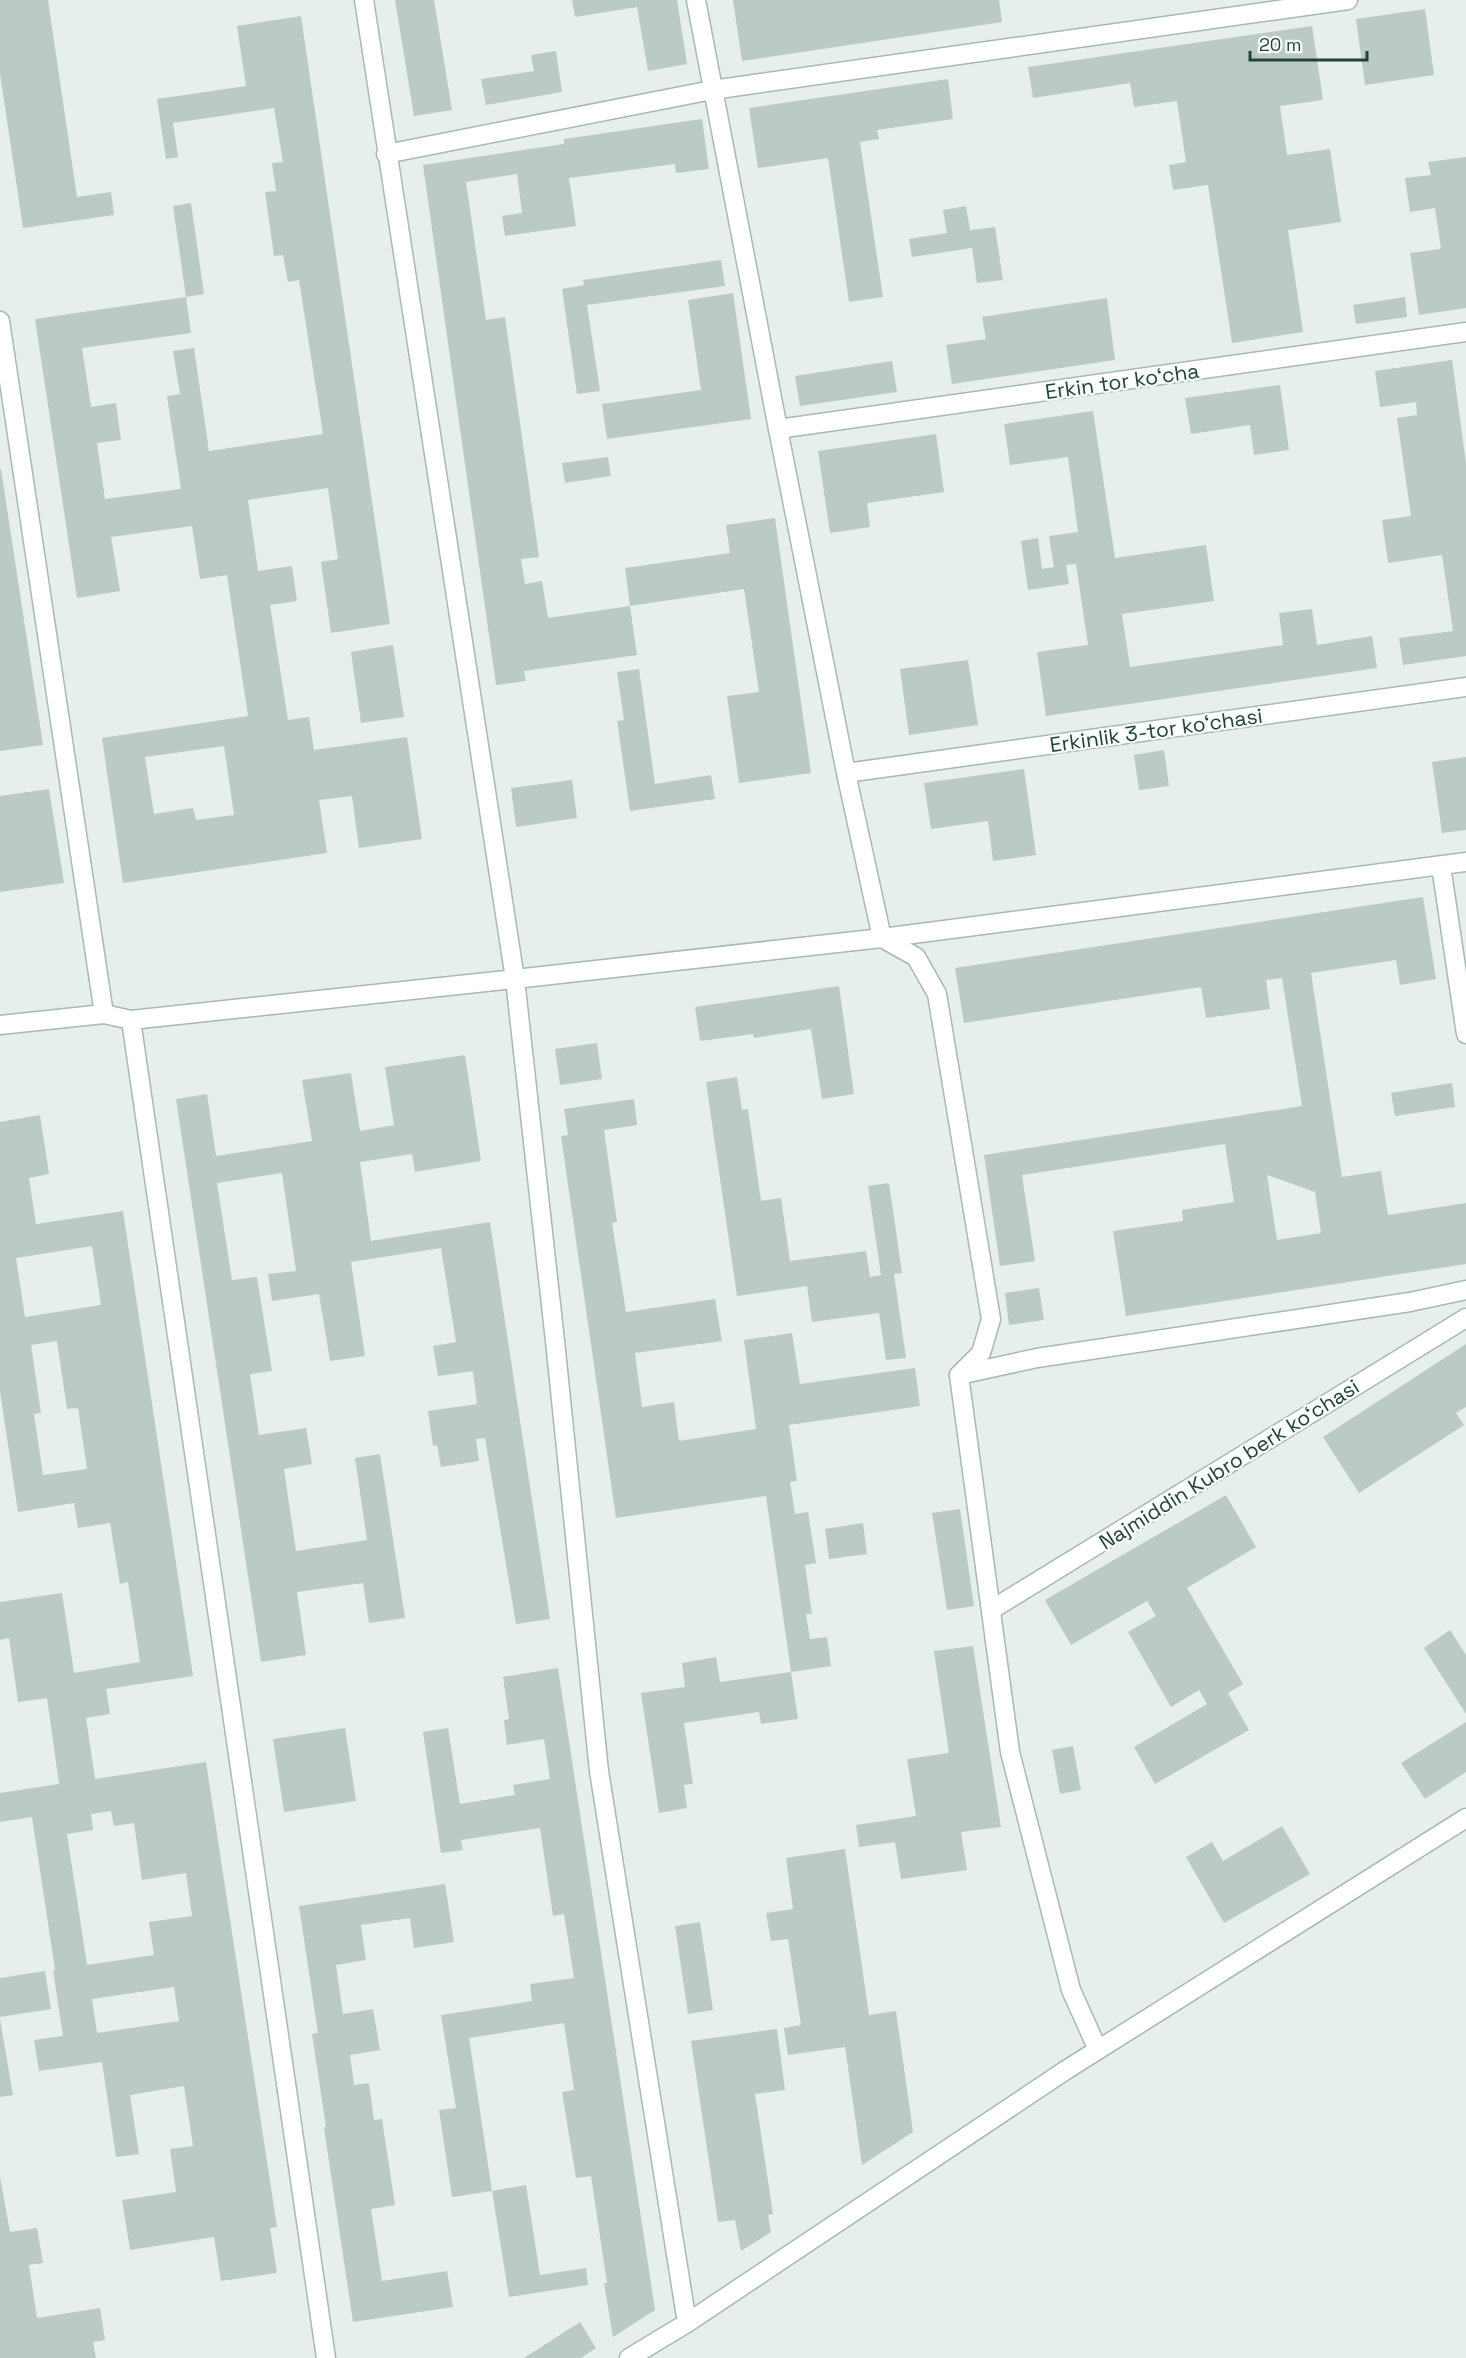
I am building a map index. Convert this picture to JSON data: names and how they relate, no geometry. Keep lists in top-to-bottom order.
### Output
{
  "streets": {
    "street": ["Erkin tor koʻcha", "Erkinlik 3-tor koʻchasi", "Najmiddin Kubro berk koʻchasi"]
  },
  "scale_bar": "20 m"
}
